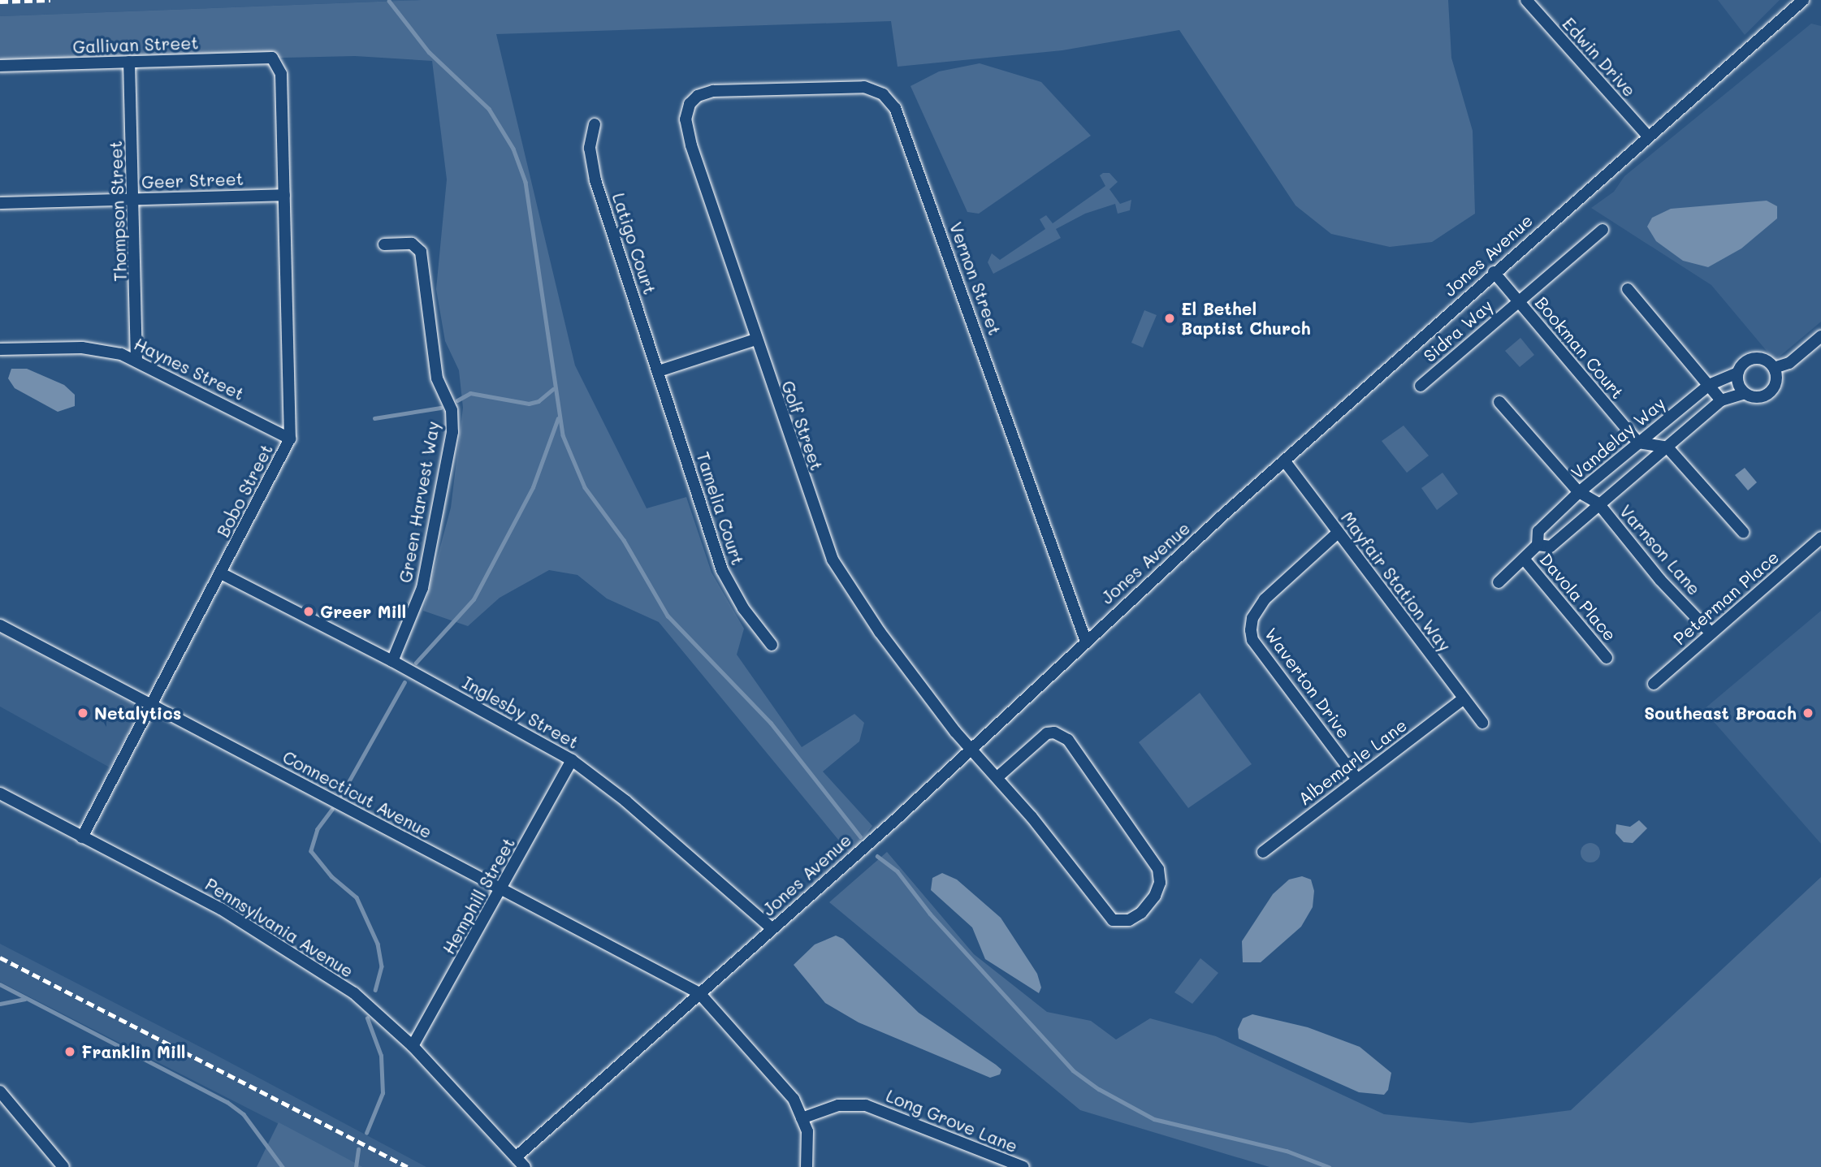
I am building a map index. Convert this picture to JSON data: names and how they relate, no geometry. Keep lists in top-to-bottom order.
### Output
{
  "streets": {
    "street": [
      "Gallivan Street",
      "Edwin Drive",
      "Geer Street",
      "Thompson Street",
      "Latigo Court",
      "Jones Avenue",
      "Vernon Street",
      "Sidra Way",
      "Bookman Court",
      "Haynes Street",
      "Golf Street",
      "Vandelay Way",
      "Bobo Street",
      "Green Harvest Way",
      "Tamelia Court",
      "Varnson Lane",
      "Mayfair Station Way",
      "Davola Place",
      "Peterman Place",
      "Waverton Drive",
      "Inglesby Street",
      "Albemarle Lane",
      "Connecticut Avenue",
      "Hemphill Street",
      "Pennsylvania Avenue",
      "Long Grove Lane"
    ]
  },
  "crossings": [
    ["Gallivan Street", "Thompson Street"],
    ["Gallivan Street", "Bobo Street"],
    ["Edwin Drive", "Jones Avenue"],
    ["Geer Street", "Thompson Street"],
    ["Geer Street", "Bobo Street"],
    ["Thompson Street", "Haynes Street"],
    ["Latigo Court", "Tamelia Court"],
    ["Jones Avenue", "Vernon Street"],
    ["Jones Avenue", "Bookman Court"],
    ["Jones Avenue", "Golf Street"],
    ["Jones Avenue", "Mayfair Station Way"],
    ["Jones Avenue", "Inglesby Street"],
    ["Jones Avenue", "Connecticut Avenue"],
    ["Jones Avenue", "Pennsylvania Avenue"],
    ["Vernon Street", "Golf Street"],
    ["Sidra Way", "Bookman Court"],
    ["Bookman Court", "Vandelay Way"],
    ["Haynes Street", "Bobo Street"],
    ["Vandelay Way", "Varnson Lane"],
    ["Vandelay Way", "Davola Place"],
    ["Bobo Street", "Inglesby Street"],
    ["Bobo Street", "Connecticut Avenue"],
    ["Bobo Street", "Pennsylvania Avenue"],
    ["Green Harvest Way", "Inglesby Street"],
    ["Varnson Lane", "Peterman Place"],
    ["Mayfair Station Way", "Waverton Drive"],
    ["Mayfair Station Way", "Albemarle Lane"],
    ["Waverton Drive", "Albemarle Lane"],
    ["Inglesby Street", "Hemphill Street"],
    ["Connecticut Avenue", "Hemphill Street"],
    ["Hemphill Street", "Pennsylvania Avenue"]
  ],
  "places": [
    "El Bethel Baptist Church",
    "Greer Mill",
    "Netalytics",
    "Southeast Broach",
    "Franklin Mill"
  ]
}
